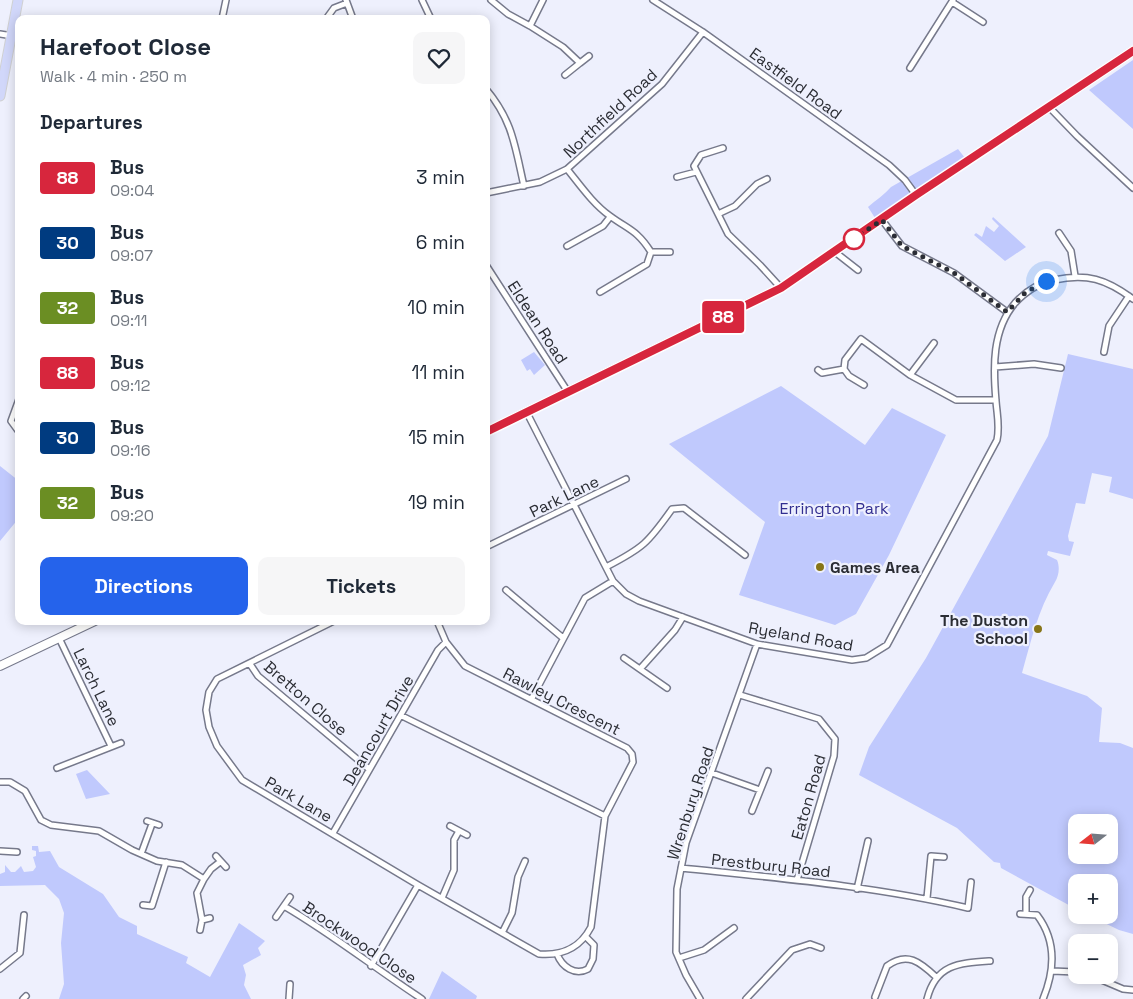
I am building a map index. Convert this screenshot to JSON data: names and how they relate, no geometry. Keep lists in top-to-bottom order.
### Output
{
  "streets": {
    "street": [
      "Eastfield Road",
      "Northfield Road",
      "Eldean Road",
      "Park Lane",
      "Ryeland Road",
      "Larch Lane",
      "Bretton Close",
      "Rawley Crescent",
      "Deancourt Drive",
      "Eaton Road",
      "Wrenbury Road",
      "Prestbury Road",
      "Brockwood Close"
    ]
  },
  "crossings": [
    ["Eastfield Road", "Northfield Road"],
    ["Park Lane", "Ryeland Road"],
    ["Park Lane", "Bretton Close"],
    ["Park Lane", "Deancourt Drive"],
    ["Ryeland Road", "Wrenbury Road"],
    ["Bretton Close", "Deancourt Drive"],
    ["Rawley Crescent", "Deancourt Drive"],
    ["Eaton Road", "Wrenbury Road"],
    ["Eaton Road", "Prestbury Road"],
    ["Wrenbury Road", "Prestbury Road"]
  ],
  "parks": ["Errington Park"],
  "places": ["Games Area", "The Duston School"],
  "lines": ["bus line 88"],
  "north": "left",
  "page": {
    "on_map": "88",
    "heading": [
      ["Harefoot Close", "Walk · 4 min · 250 m"],
      "Departures"
    ],
    "list": [
      {
        "mark": "88",
        "name": "Bus",
        "note": "09:04",
        "value": "3 min"
      },
      {
        "mark": "30",
        "name": "Bus",
        "note": "09:07",
        "value": "6 min"
      },
      {
        "mark": "32",
        "name": "Bus",
        "note": "09:11",
        "value": "10 min"
      },
      {
        "mark": "88",
        "name": "Bus",
        "note": "09:12",
        "value": "11 min"
      },
      {
        "mark": "30",
        "name": "Bus",
        "note": "09:16",
        "value": "15 min"
      },
      {
        "mark": "32",
        "name": "Bus",
        "note": "09:20",
        "value": "19 min"
      }
    ],
    "buttons": ["Directions", "Tickets"],
    "map_buttons": ["+", "−"]
  }
}
